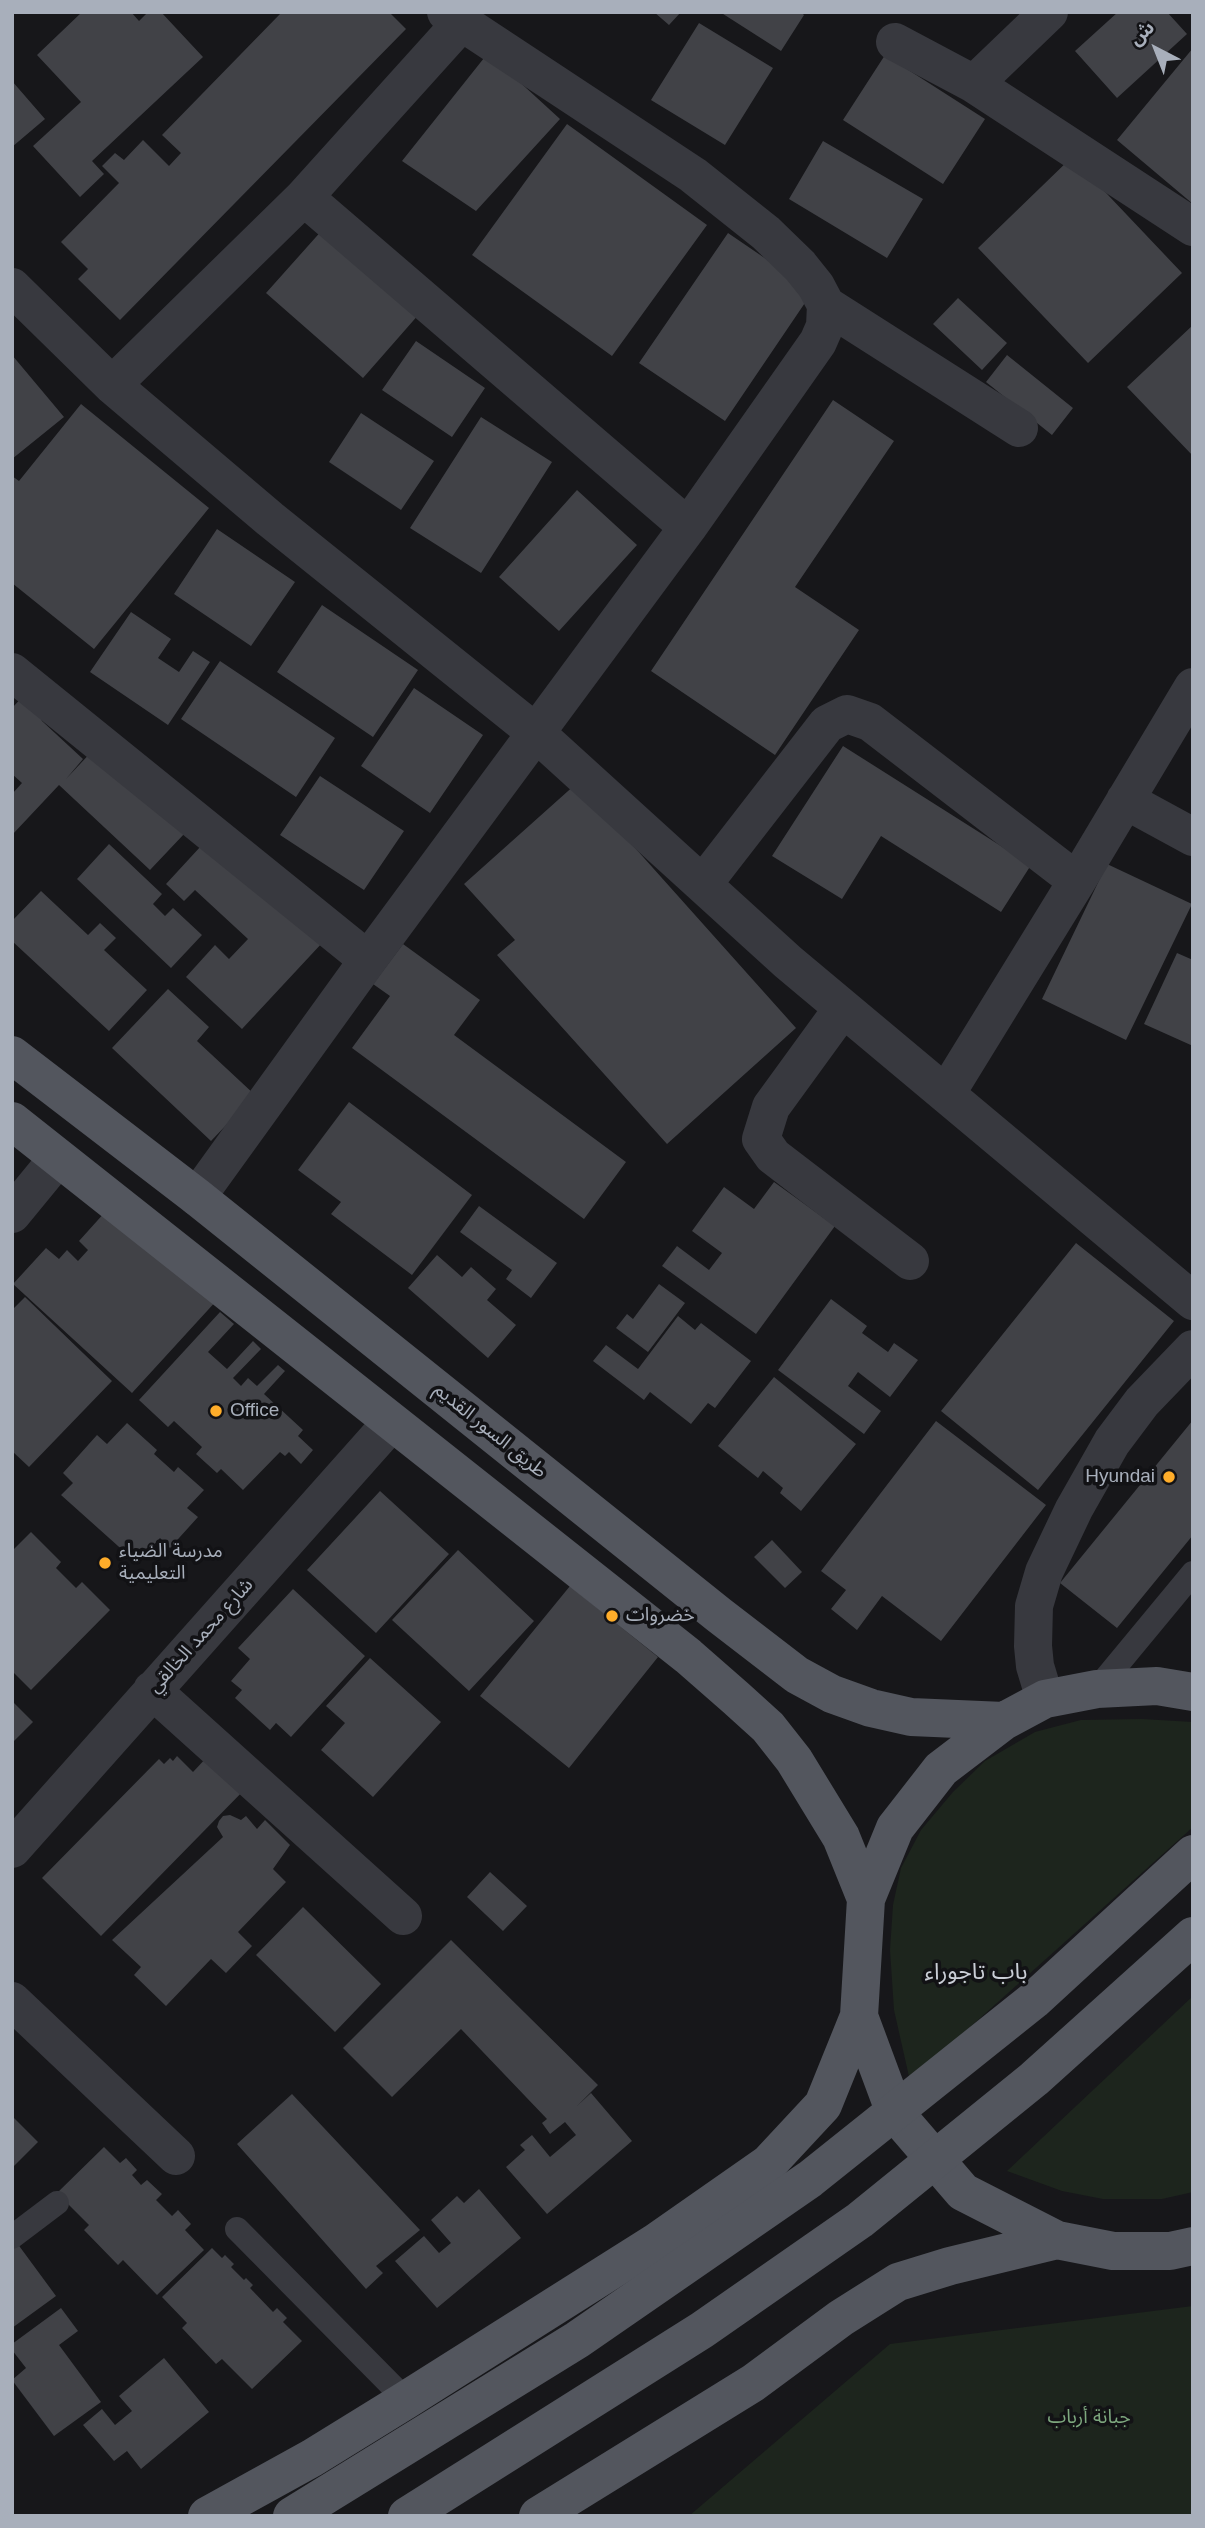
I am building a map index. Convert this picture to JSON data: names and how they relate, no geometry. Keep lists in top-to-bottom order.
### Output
{
  "streets": {
    "main road": ["طريق السور القديم"],
    "street": ["شارع محمد الخالقي"]
  },
  "districts": ["باب تاجوراء"],
  "parks": ["جبانة أرباب"],
  "places": [
    "Office",
    "Hyundai",
    "مدرسة الضياء التعليمية",
    "خضروات"
  ],
  "north": "top left"
}
